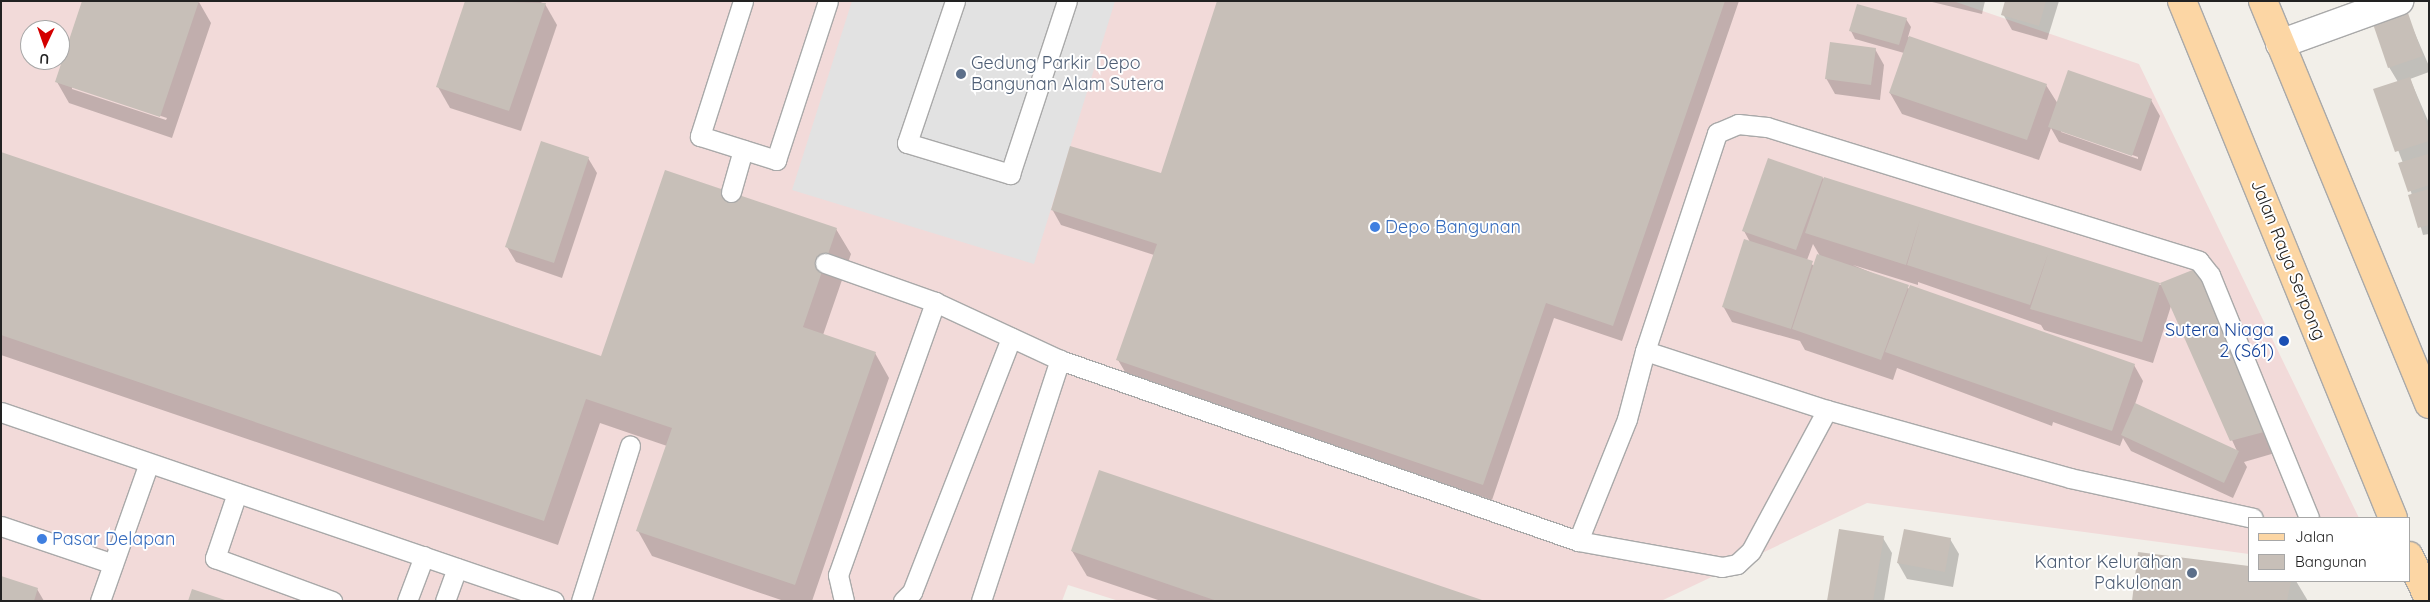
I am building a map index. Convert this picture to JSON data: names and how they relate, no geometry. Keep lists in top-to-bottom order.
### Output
{
  "streets": {
    "main road": ["Jalan Raya Serpong"]
  },
  "places": [
    "Gedung Parkir Depo Bangunan Alam Sutera",
    "Depo Bangunan",
    "Sutera Niaga 2 (S61)",
    "Pasar Delapan",
    "Kantor Kelurahan Pakulonan"
  ],
  "legend": ["Jalan", "Bangunan"],
  "north": "bottom"
}
